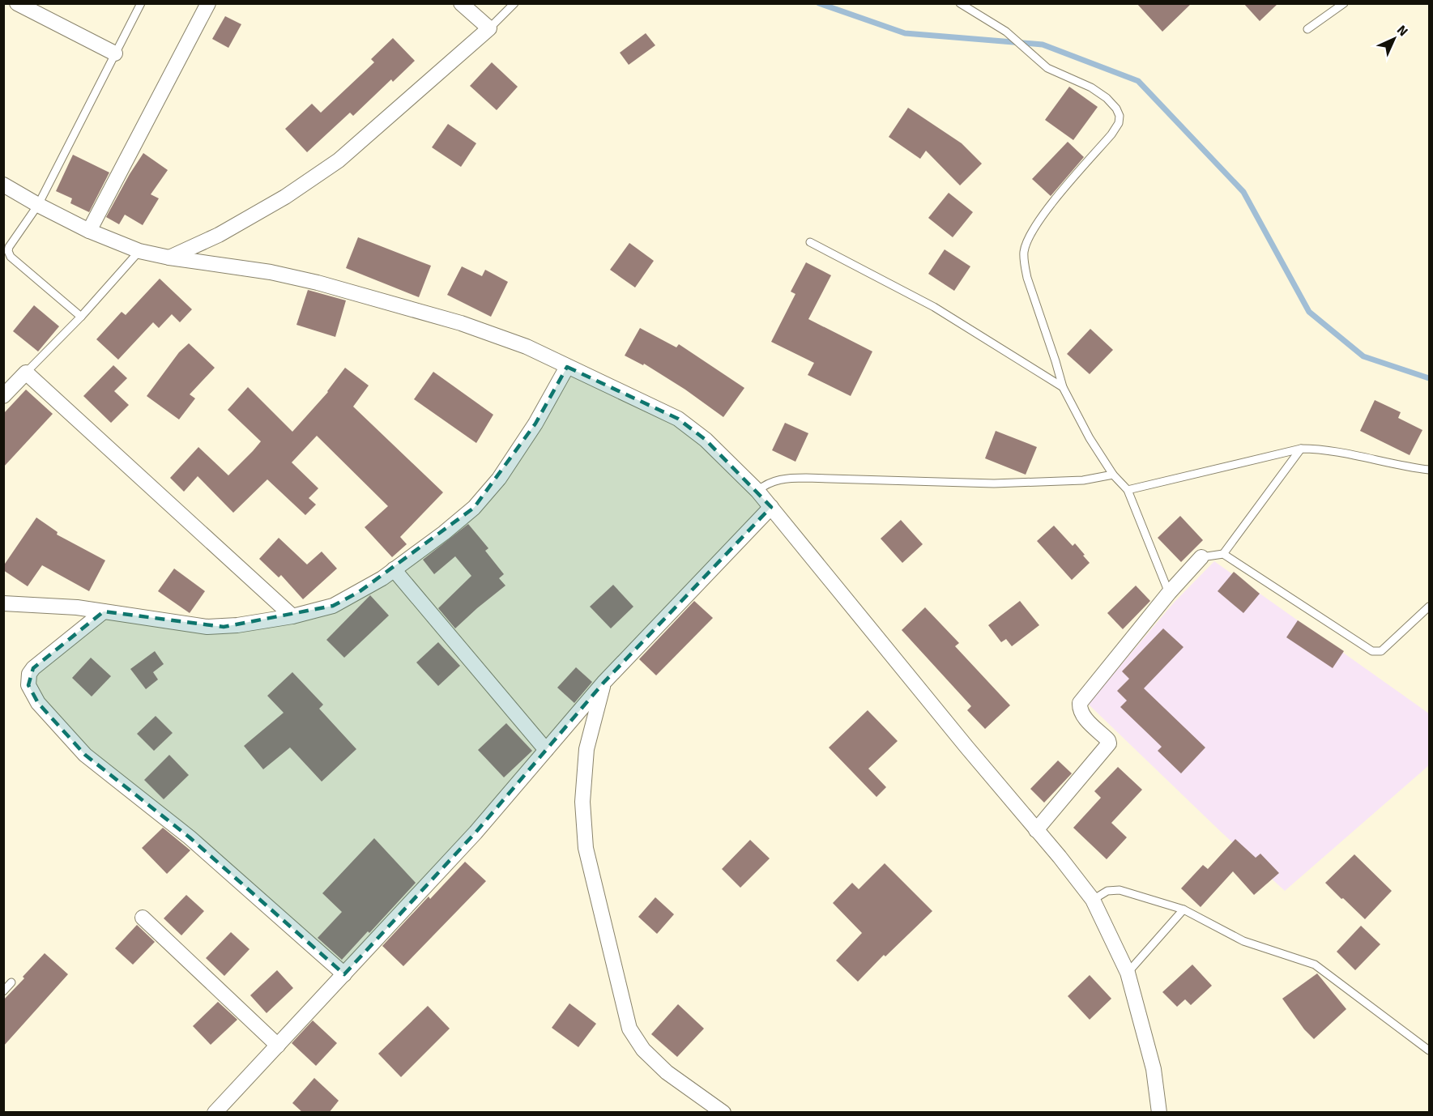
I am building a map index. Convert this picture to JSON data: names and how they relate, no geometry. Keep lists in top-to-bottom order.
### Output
{
  "north": "top right"
}
